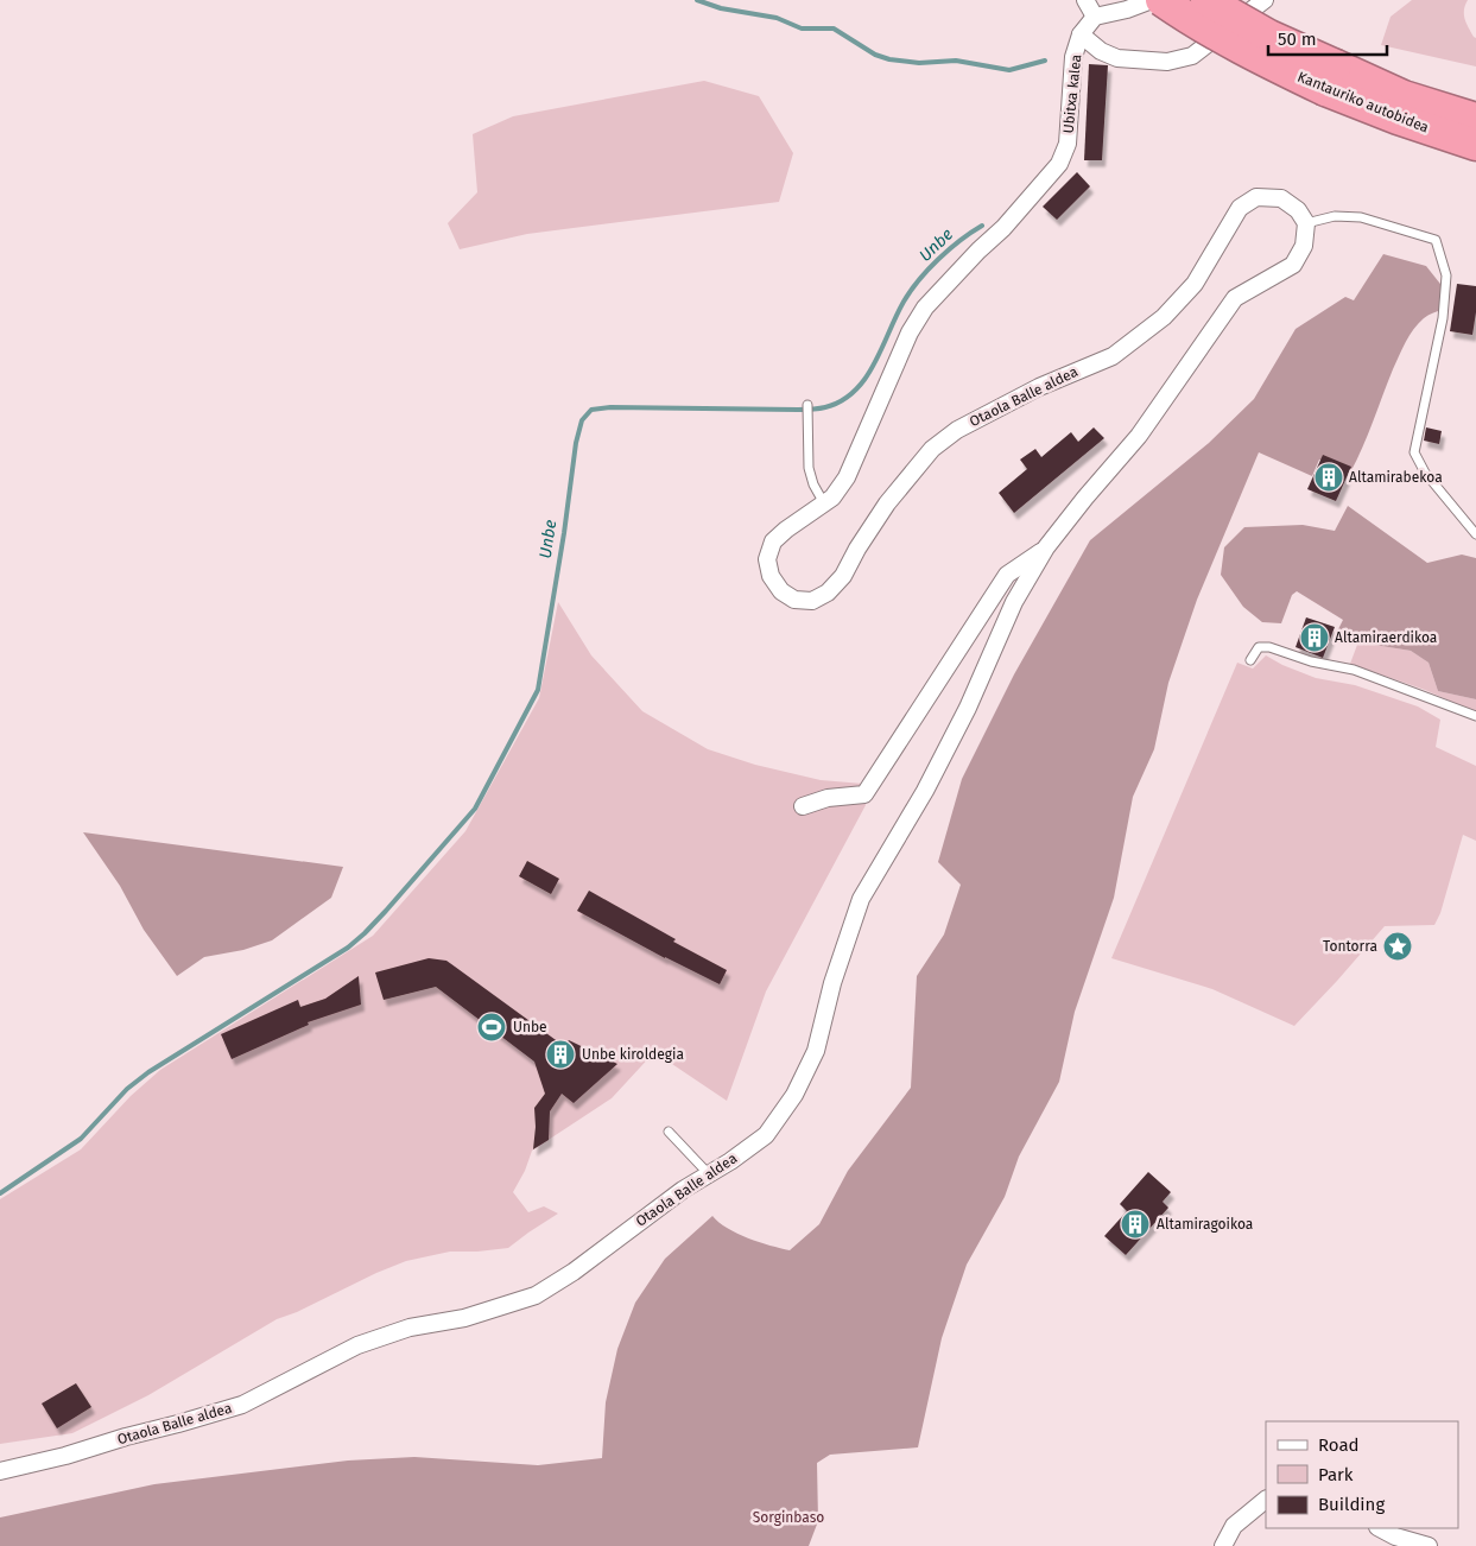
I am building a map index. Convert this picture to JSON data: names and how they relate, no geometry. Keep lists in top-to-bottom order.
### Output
{
  "streets": {
    "highway": ["Kantauriko autobidea"],
    "street": ["Ubitxa kalea", "Otaola Balle aldea"]
  },
  "crossings": [
    ["Ubitxa kalea", "Otaola Balle aldea"]
  ],
  "water": ["Unbe"],
  "parks": ["Sorginbaso"],
  "places": {
    "building": [
      "Altamirabekoa",
      "Altamiraerdikoa",
      "Unbe kiroldegia",
      "Altamiragoikoa"
    ],
    "place": ["Tontorra"],
    "sports": ["Unbe"]
  },
  "legend": ["Road", "Park", "Building"],
  "scale_bar": "50 m"
}
